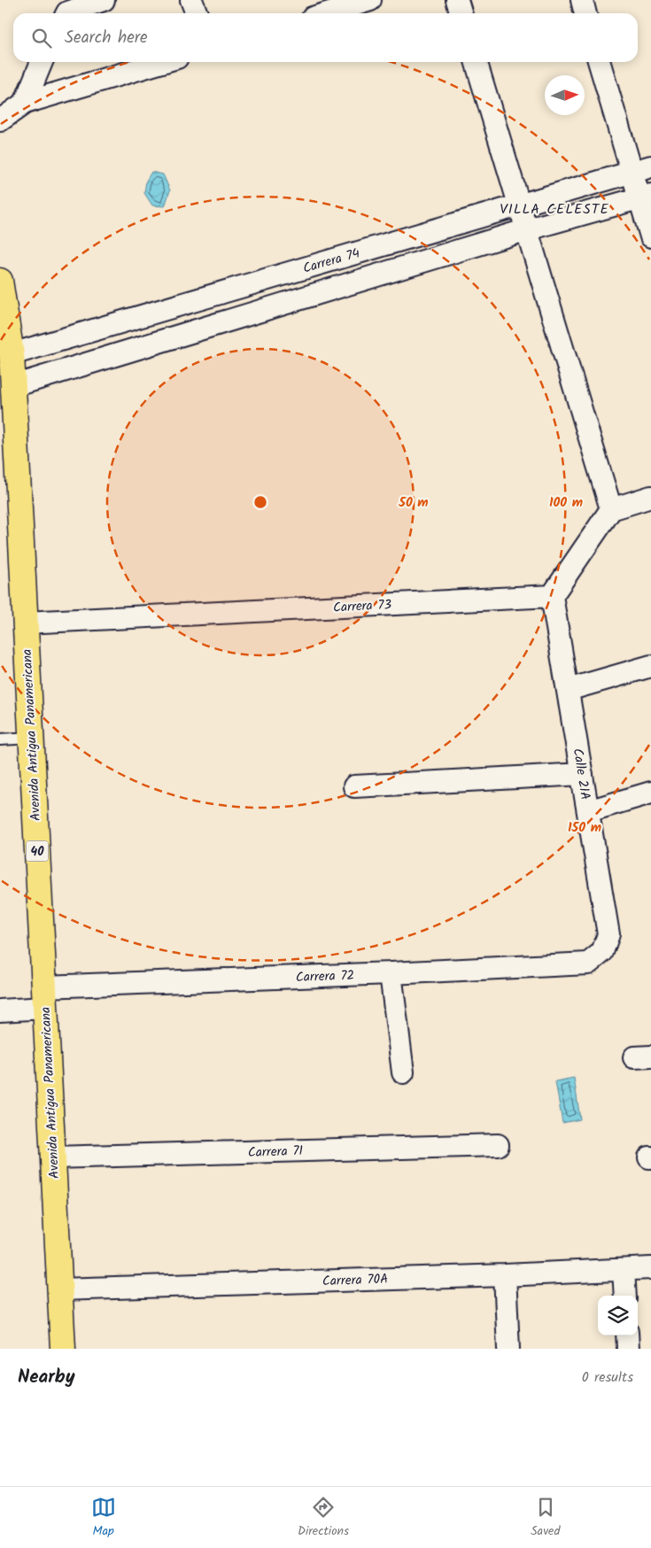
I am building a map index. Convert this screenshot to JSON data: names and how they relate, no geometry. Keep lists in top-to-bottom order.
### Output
{
  "streets": {
    "main road": ["Avenida Antigua Panamericana", "40"],
    "street": [
      "Carrera 74",
      "Carrera 73",
      "Calle 21A",
      "Carrera 72",
      "Carrera 71",
      "Carrera 70A"
    ]
  },
  "crossings": [
    ["Carrera 74", "Avenida Antigua Panamericana"],
    ["Carrera 73", "Avenida Antigua Panamericana"],
    ["Carrera 73", "Calle 21A"],
    ["Avenida Antigua Panamericana", "Carrera 72"],
    ["Avenida Antigua Panamericana", "Carrera 71"],
    ["Avenida Antigua Panamericana", "Carrera 70A"],
    ["Calle 21A", "Carrera 72"]
  ],
  "districts": ["VILLA CELESTE"],
  "north": "right",
  "page": {
    "search": "Search here",
    "heading": ["Nearby", "0 results"],
    "nav": ["Map", "Directions", "Saved"]
  },
  "rings": ["50 m", "100 m", "150 m"]
}
